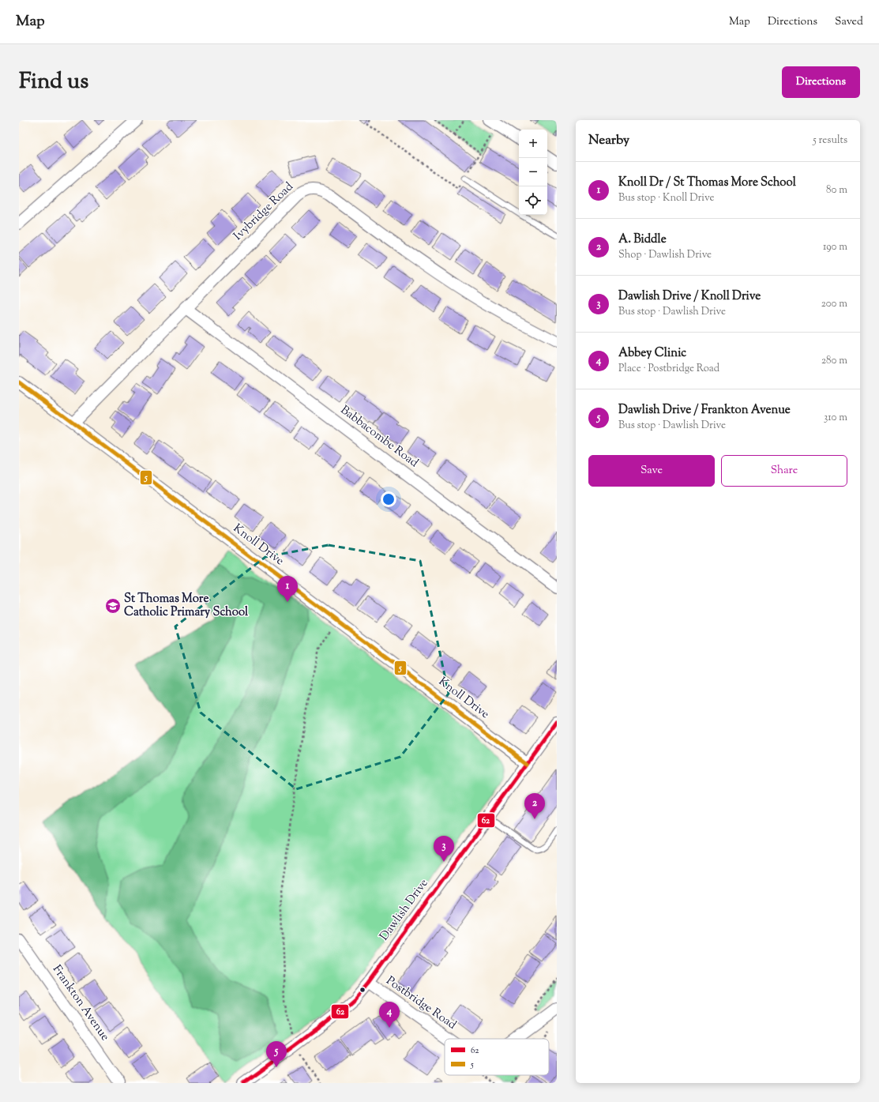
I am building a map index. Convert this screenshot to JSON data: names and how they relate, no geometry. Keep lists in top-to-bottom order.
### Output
{
  "streets": {
    "street": [
      "Ivybridge Road",
      "Babbacombe Road",
      "Knoll Drive",
      "Dawlish Drive",
      "Frankton Avenue",
      "Postbridge Road"
    ]
  },
  "crossings": [
    ["Ivybridge Road", "Babbacombe Road"],
    ["Ivybridge Road", "Knoll Drive"],
    ["Knoll Drive", "Dawlish Drive"],
    ["Dawlish Drive", "Postbridge Road"]
  ],
  "places": {
    "school or university": ["St Thomas More Catholic Primary School"]
  },
  "lines": ["transit line 5", "transit line 62"],
  "legend": ["62", "5"],
  "page": {
    "header": "Map",
    "nav": ["Map", "Directions", "Saved"],
    "title": "Find us",
    "buttons": [
      "Directions",
      ["Save", "Share"]
    ],
    "heading": ["Nearby", "5 results"],
    "map_buttons": ["+", "−"],
    "list": [
      {
        "mark": "1",
        "name": "Knoll Dr / St Thomas More School",
        "note": "Bus stop · Knoll Drive",
        "value": "80 m"
      },
      {
        "mark": "2",
        "name": "A. Biddle",
        "note": "Shop · Dawlish Drive",
        "value": "190 m"
      },
      {
        "mark": "3",
        "name": "Dawlish Drive / Knoll Drive",
        "note": "Bus stop · Dawlish Drive",
        "value": "200 m"
      },
      {
        "mark": "4",
        "name": "Abbey Clinic",
        "note": "Place · Postbridge Road",
        "value": "280 m"
      },
      {
        "mark": "5",
        "name": "Dawlish Drive / Frankton Avenue",
        "note": "Bus stop · Dawlish Drive",
        "value": "310 m"
      }
    ],
    "pins": [
      "1",
      "2",
      "3",
      "4",
      "5"
    ]
  }
}
